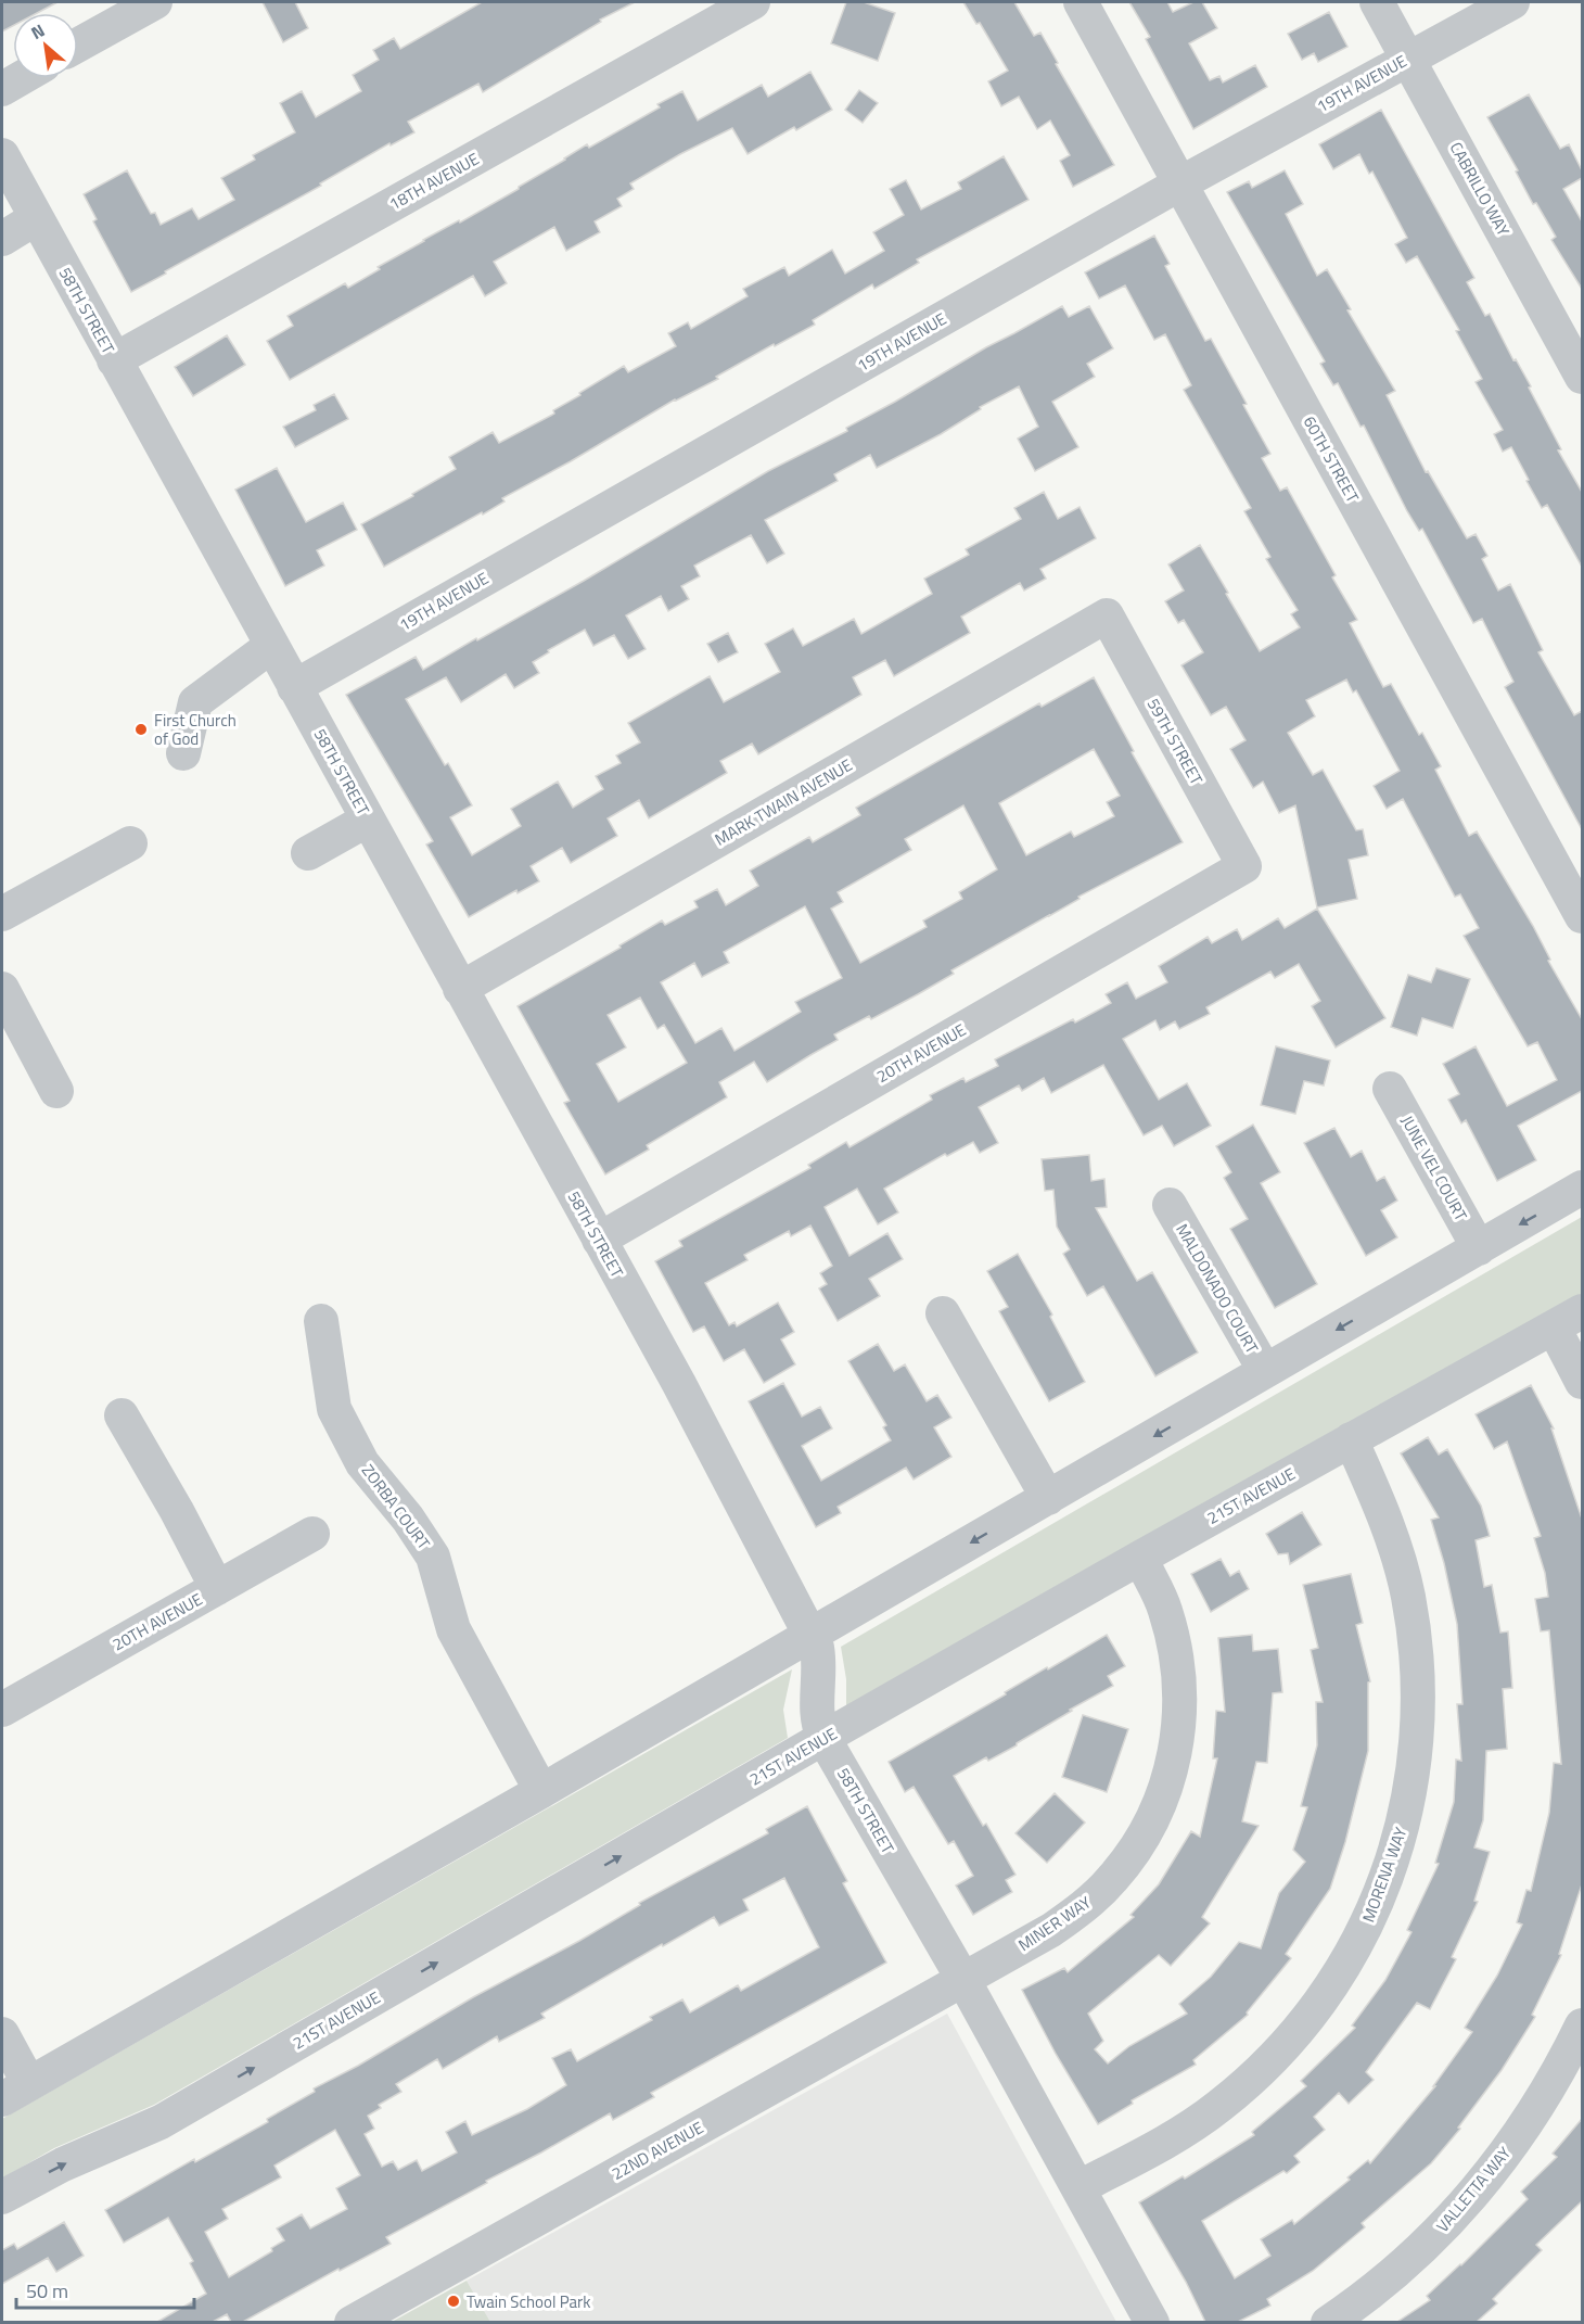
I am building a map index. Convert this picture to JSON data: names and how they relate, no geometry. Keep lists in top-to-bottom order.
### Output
{
  "streets": {
    "street": [
      "19TH AVENUE",
      "18TH AVENUE",
      "CABRILLO WAY",
      "58TH STREET",
      "60TH STREET",
      "59TH STREET",
      "MARK TWAIN AVENUE",
      "20TH AVENUE",
      "JUNE VEL COURT",
      "MALDONADO COURT",
      "21ST AVENUE",
      "ZORBA COURT",
      "MORENA WAY",
      "MINER WAY",
      "22ND AVENUE",
      "VALLETTA WAY"
    ]
  },
  "crossings": [
    ["19TH AVENUE", "CABRILLO WAY"],
    ["19TH AVENUE", "58TH STREET"],
    ["19TH AVENUE", "60TH STREET"],
    ["18TH AVENUE", "58TH STREET"],
    ["58TH STREET", "MARK TWAIN AVENUE"],
    ["58TH STREET", "20TH AVENUE"],
    ["58TH STREET", "21ST AVENUE"],
    ["58TH STREET", "MORENA WAY"],
    ["58TH STREET", "MINER WAY"],
    ["58TH STREET", "22ND AVENUE"],
    ["59TH STREET", "MARK TWAIN AVENUE"],
    ["59TH STREET", "20TH AVENUE"],
    ["21ST AVENUE", "MORENA WAY"],
    ["21ST AVENUE", "MINER WAY"],
    ["MINER WAY", "22ND AVENUE"]
  ],
  "places": ["First Church of God", "Twain School Park"],
  "scale_bar": "50 m",
  "north": "top left"
}
